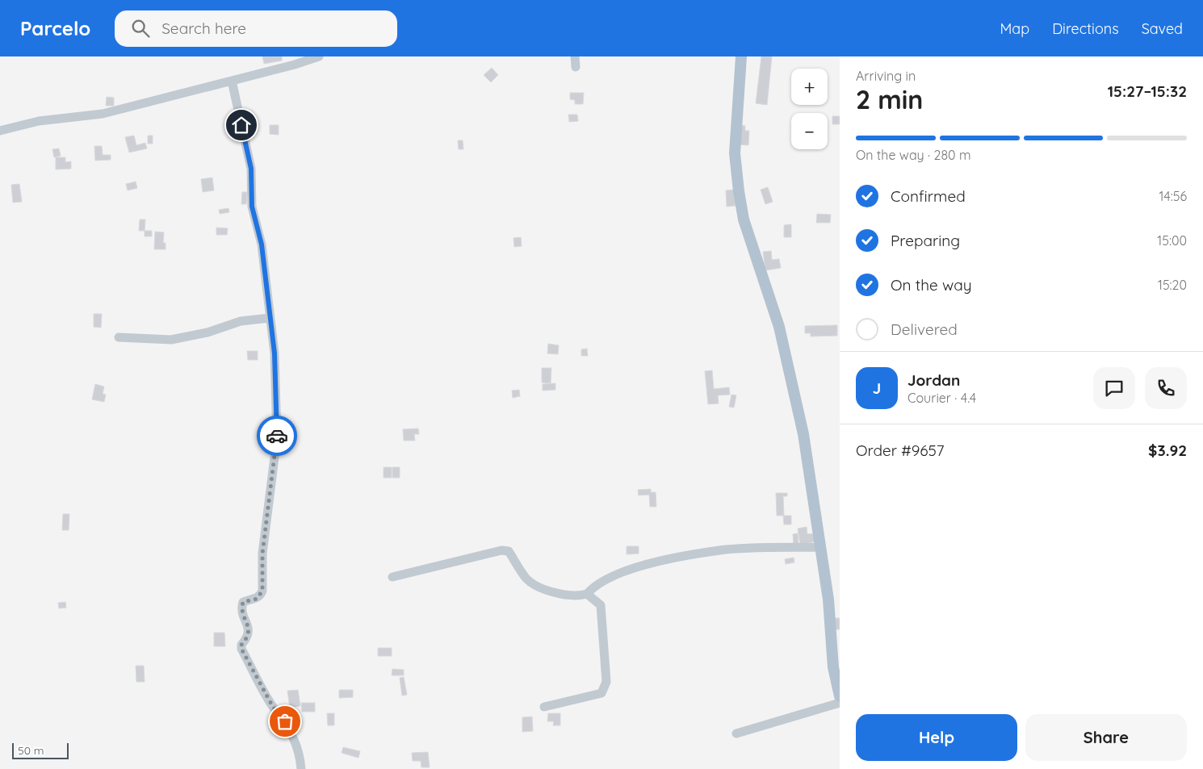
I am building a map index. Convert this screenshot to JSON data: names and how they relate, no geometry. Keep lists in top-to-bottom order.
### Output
{
  "scale_bar": "50 m",
  "page": {
    "header": "Parcelo",
    "search": "Search here",
    "nav": ["Map", "Directions", "Saved"],
    "heading": ["2 min", "Arriving in", "15:27–15:32"],
    "panel": [
      "Jordan",
      "Courier · 4.4",
      "Order #9657",
      "$3.92"
    ],
    "map_buttons": ["+", "−"],
    "bar": "On the way · 280 m",
    "list": [
      ["Confirmed", "14:56"],
      ["Preparing", "15:00"],
      ["On the way", "15:20"],
      "Delivered"
    ],
    "round": "J",
    "buttons": ["Help", "Share"],
    "scale": "50 m"
  }
}
